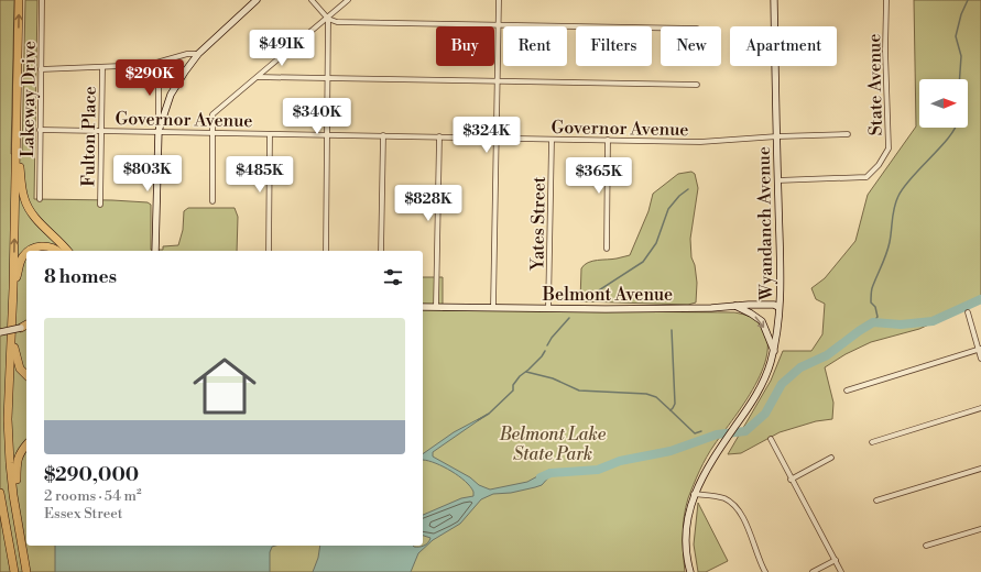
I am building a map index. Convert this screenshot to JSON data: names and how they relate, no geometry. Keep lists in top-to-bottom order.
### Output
{
  "streets": {
    "street": [
      "State Avenue",
      "Lakeway Drive",
      "Governor Avenue",
      "Fulton Place",
      "Yates Street",
      "Wyandanch Avenue",
      "Belmont Avenue"
    ]
  },
  "crossings": [
    ["State Avenue", "Wyandanch Avenue"],
    ["Lakeway Drive", "Governor Avenue"],
    ["Governor Avenue", "Fulton Place"],
    ["Governor Avenue", "Yates Street"],
    ["Governor Avenue", "Wyandanch Avenue"],
    ["Yates Street", "Belmont Avenue"],
    ["Wyandanch Avenue", "Belmont Avenue"]
  ],
  "parks": ["Belmont Lake State Park"],
  "north": "right",
  "page": {
    "chip": [
      "Buy",
      "Rent",
      "Filters",
      "New",
      "Apartment"
    ],
    "price": [
      "$491K",
      "$290K",
      "$340K",
      "$324K",
      "$803K",
      "$485K",
      "$365K",
      "$828K"
    ],
    "heading": "8 homes",
    "list": [
      {
        "name": "$290,000",
        "note": "2 rooms · 54 m² · Essex Street"
      }
    ]
  }
}
